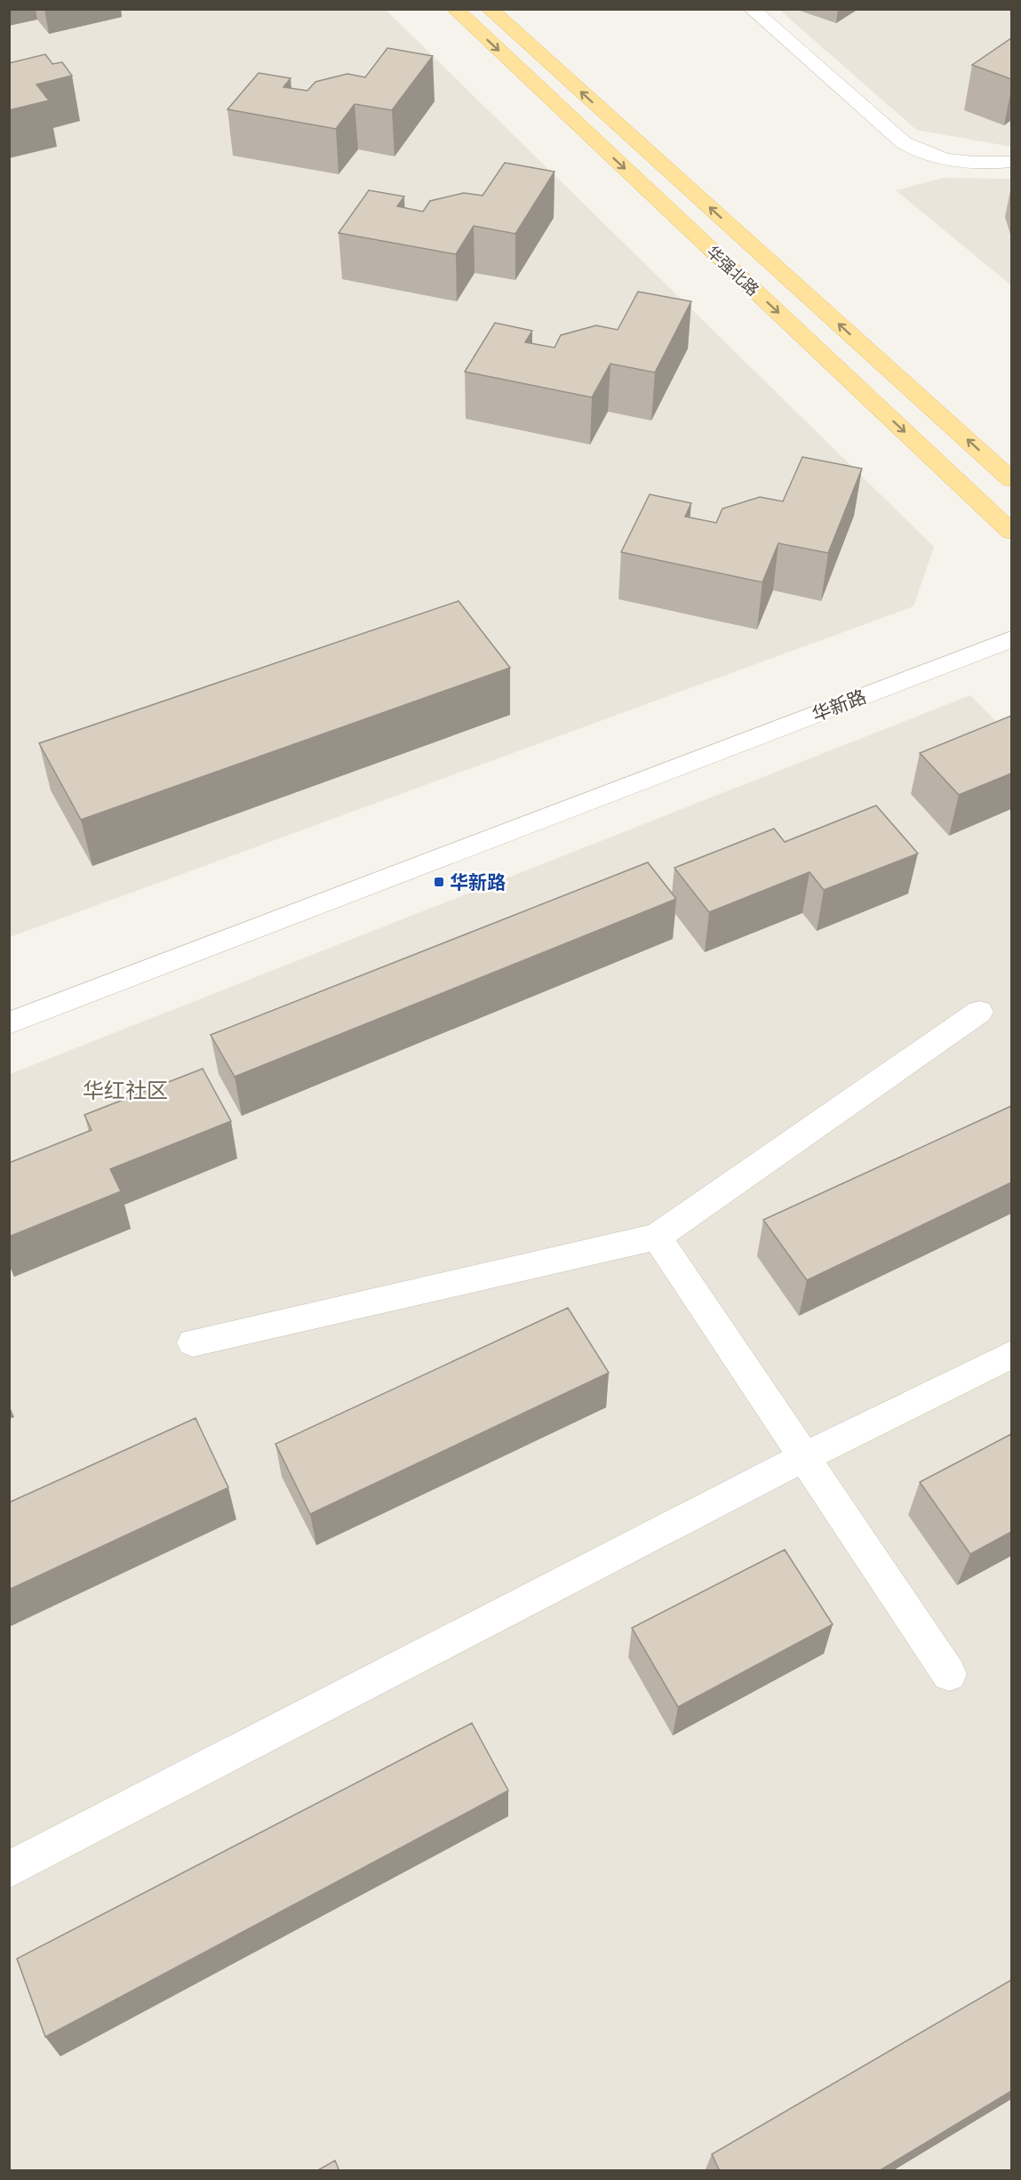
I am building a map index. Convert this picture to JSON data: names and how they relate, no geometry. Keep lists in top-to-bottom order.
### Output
{
  "streets": {
    "main road": ["华强北路"],
    "street": ["华新路"]
  },
  "districts": ["华红社区"],
  "places": {
    "transit": ["华新路"]
  }
}
